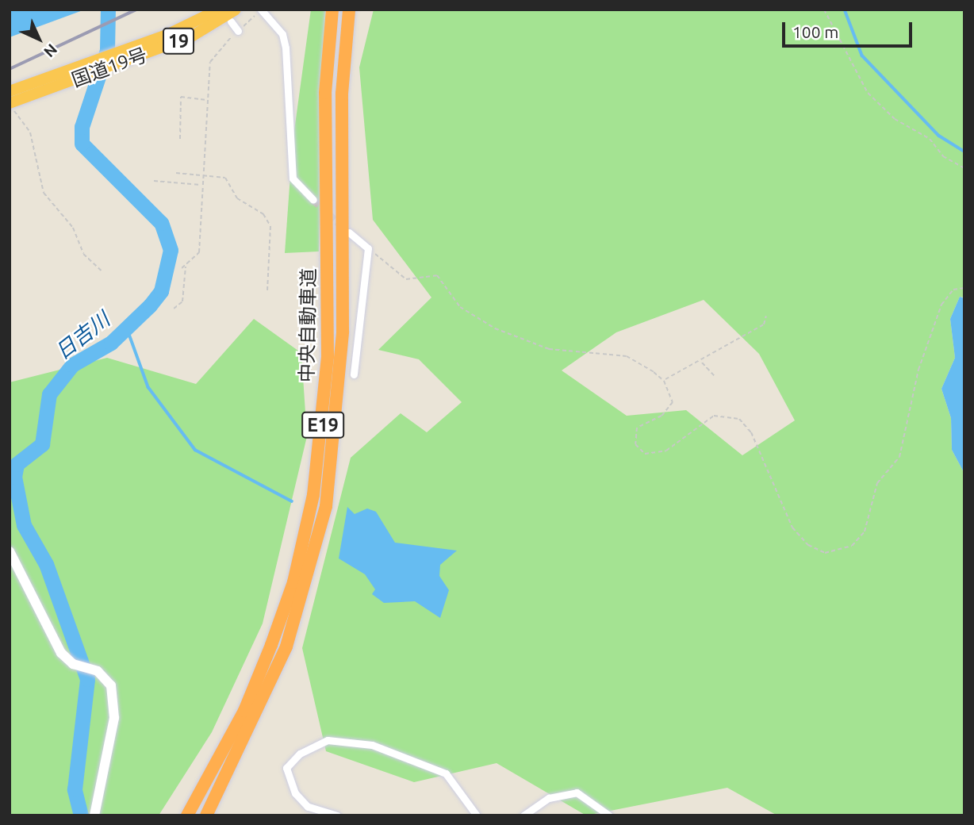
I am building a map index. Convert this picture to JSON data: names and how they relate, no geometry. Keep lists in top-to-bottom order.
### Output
{
  "streets": {
    "highway": [
      "19",
      "国道19号",
      "中央自動車道",
      "E19"
    ]
  },
  "water": ["日吉川"],
  "scale_bar": "100 m",
  "north": "bottom right"
}
